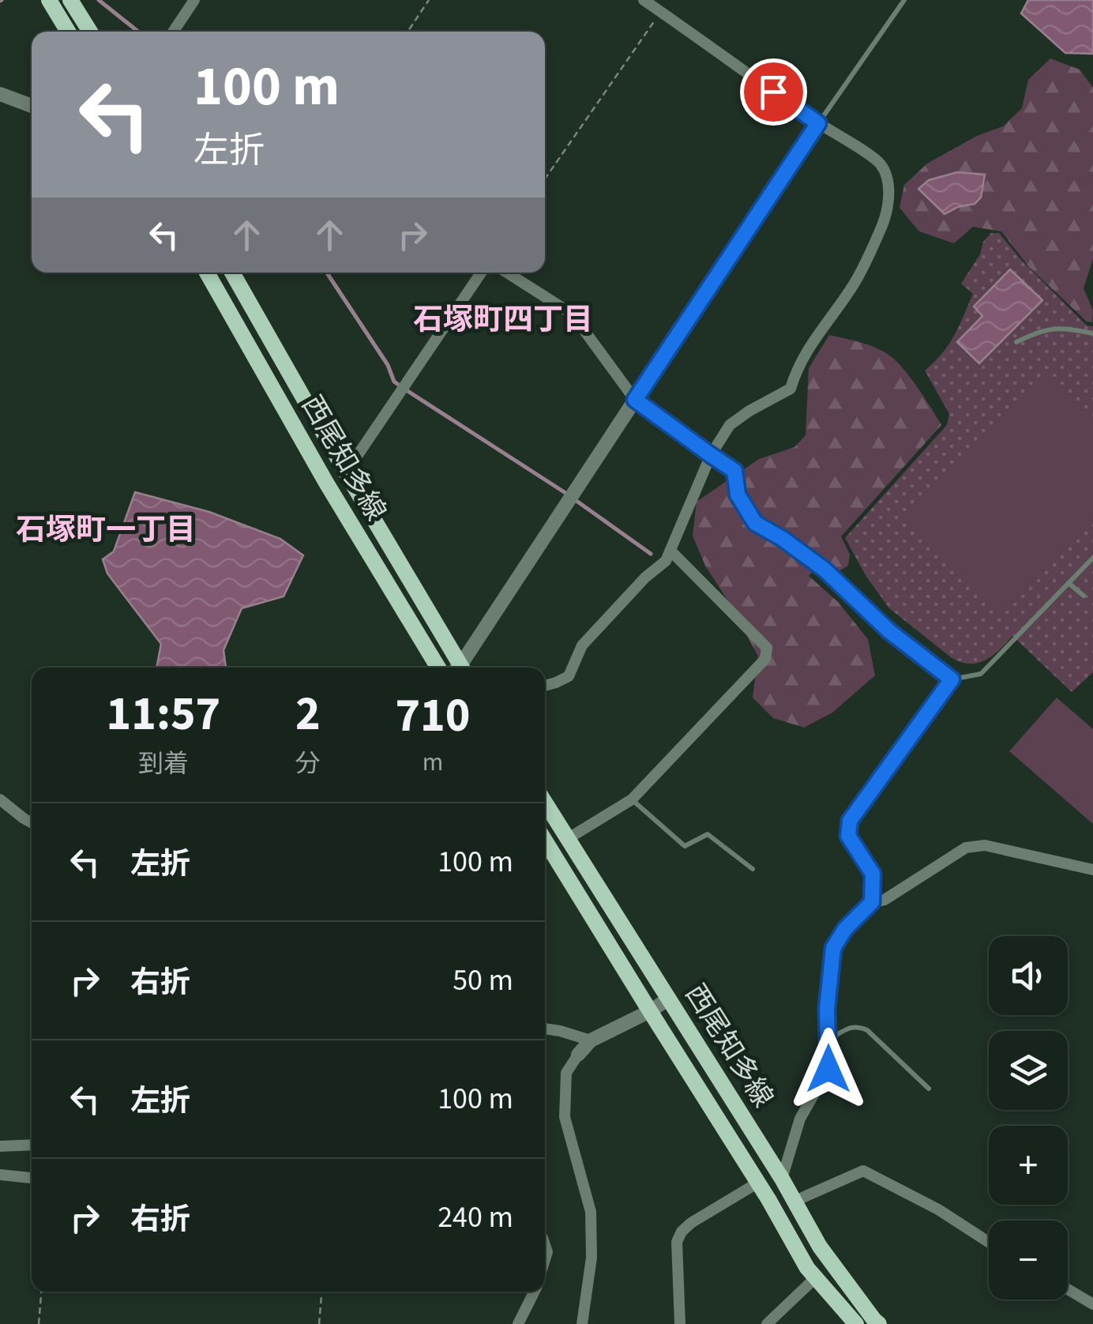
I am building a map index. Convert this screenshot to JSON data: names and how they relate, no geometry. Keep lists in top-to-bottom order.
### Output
{
  "streets": {
    "main road": ["西尾知多線"]
  },
  "districts": ["石塚町四丁目", "石塚町一丁目"],
  "page": {
    "turn": ["100 m", "左折"],
    "eta": [
      "11:57",
      "到着",
      "2",
      "分",
      "710",
      "m"
    ],
    "list": [
      {
        "name": "左折",
        "value": "100 m"
      },
      {
        "name": "右折",
        "value": "50 m"
      },
      {
        "name": "左折",
        "value": "100 m"
      },
      {
        "name": "右折",
        "value": "240 m"
      }
    ],
    "map_buttons": ["+", "−"]
  }
}
